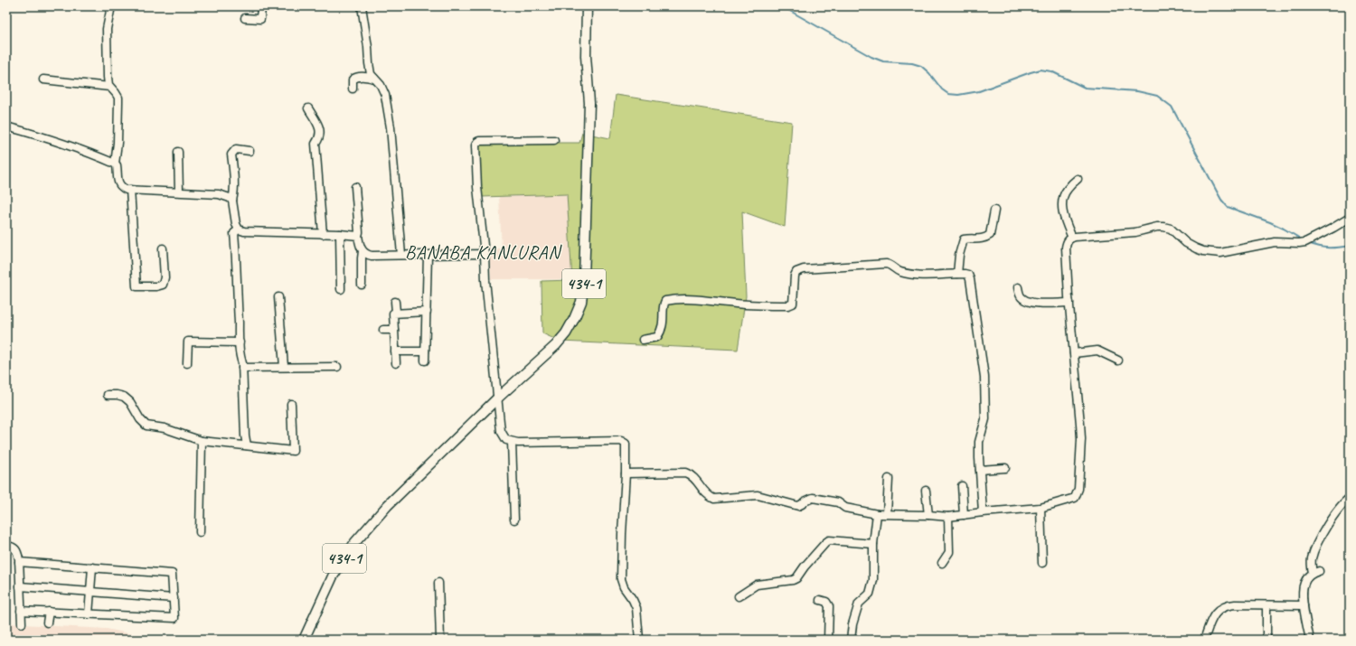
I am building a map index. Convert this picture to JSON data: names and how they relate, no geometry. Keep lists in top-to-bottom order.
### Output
{
  "streets": {
    "main road": ["434-1"]
  },
  "districts": ["BANABA KANLURAN"]
}
